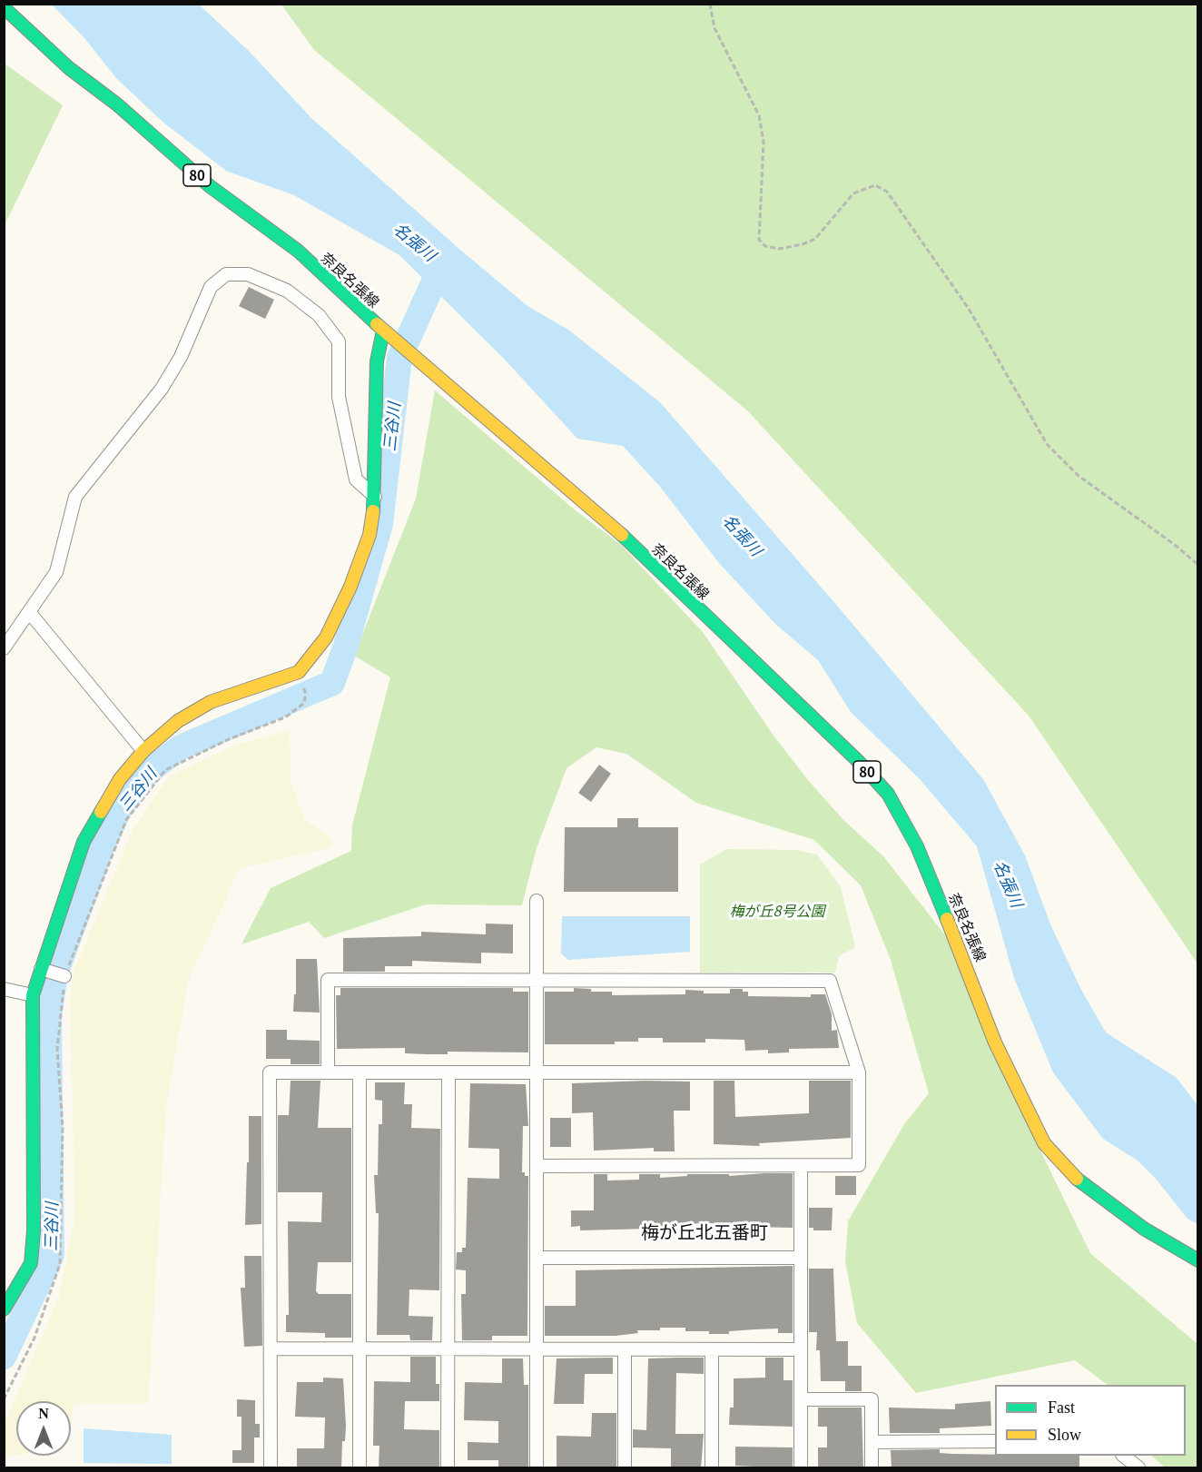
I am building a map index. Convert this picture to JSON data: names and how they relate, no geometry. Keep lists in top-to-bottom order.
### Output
{
  "streets": {
    "main road": ["80", "奈良名張線"]
  },
  "districts": ["梅が丘北五番町"],
  "water": ["名張川", "三谷川"],
  "parks": ["梅が丘8号公園"],
  "legend": ["Fast", "Slow"],
  "north": "top"
}
